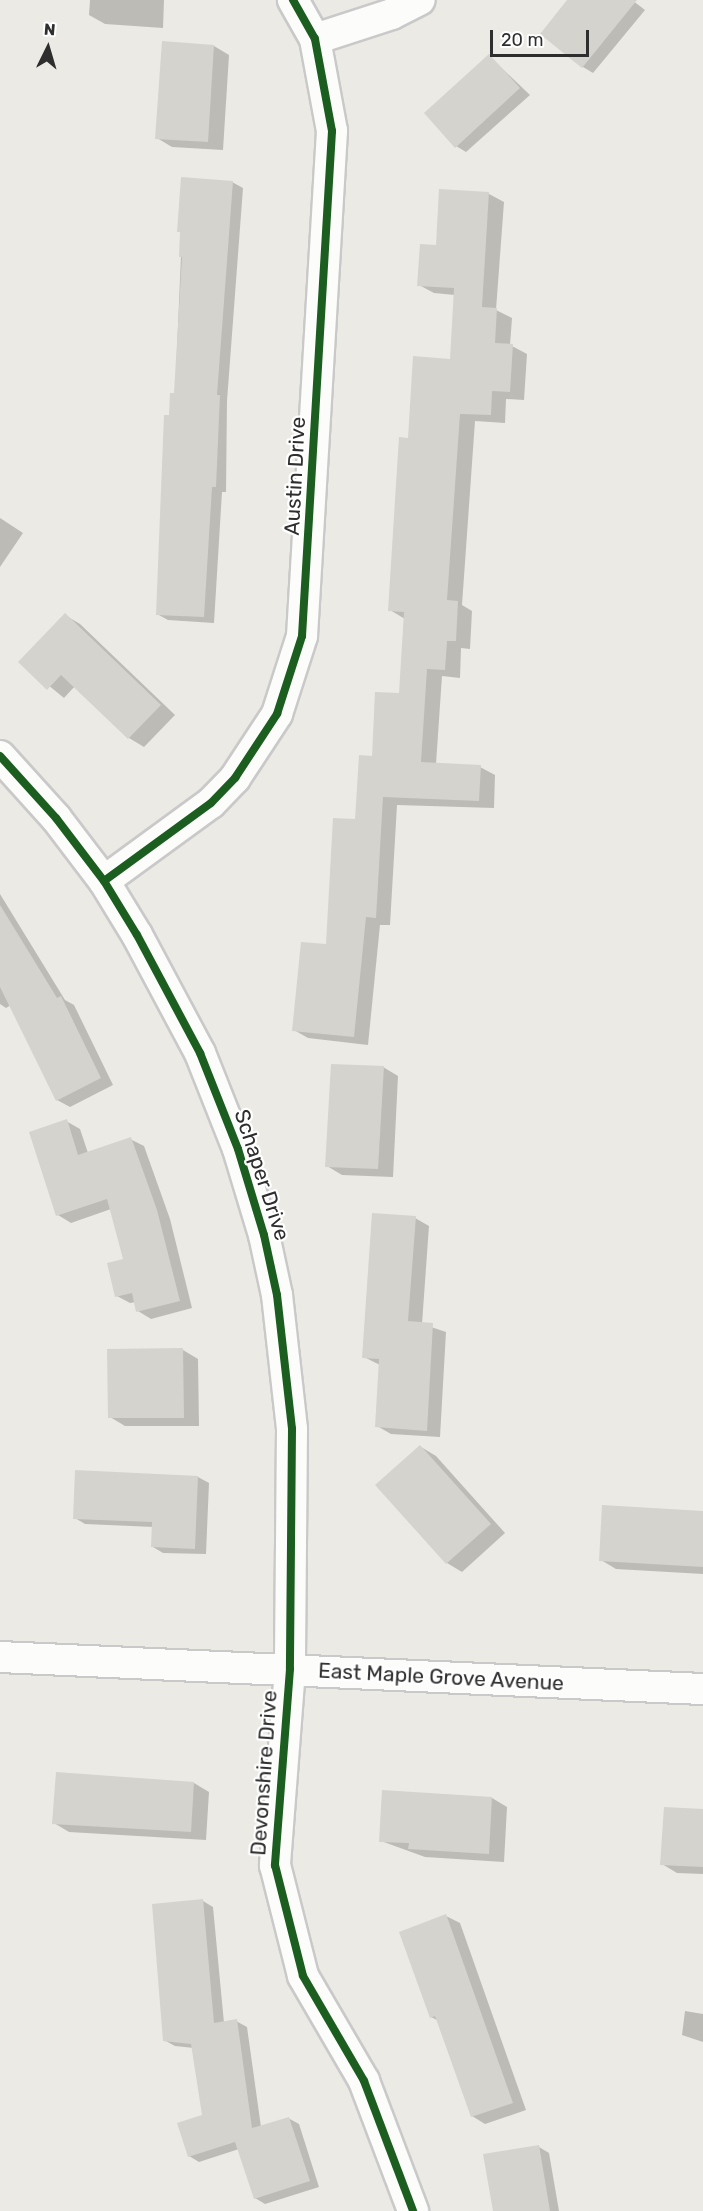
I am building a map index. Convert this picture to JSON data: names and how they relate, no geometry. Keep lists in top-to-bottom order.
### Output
{
  "streets": {
    "street": [
      "Austin Drive",
      "Schaper Drive",
      "East Maple Grove Avenue",
      "Devonshire Drive"
    ]
  },
  "crossings": [
    ["Austin Drive", "Schaper Drive"],
    ["Schaper Drive", "East Maple Grove Avenue"],
    ["Schaper Drive", "Devonshire Drive"],
    ["East Maple Grove Avenue", "Devonshire Drive"]
  ],
  "scale_bar": "20 m",
  "north": "top"
}
